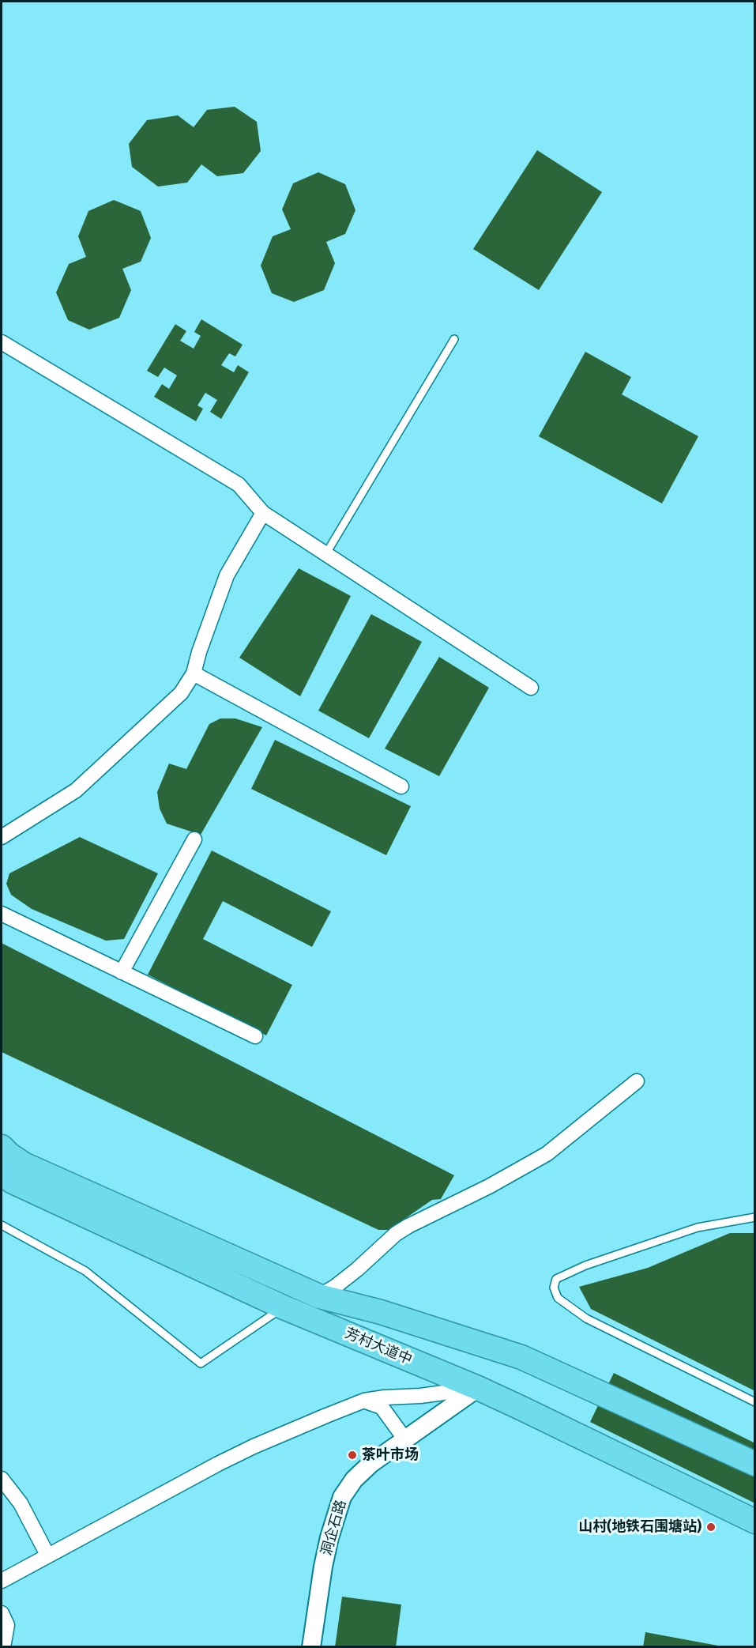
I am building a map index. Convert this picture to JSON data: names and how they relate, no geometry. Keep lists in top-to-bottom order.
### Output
{
  "streets": {
    "highway": ["芳村大道中"],
    "street": ["洞企石路"]
  },
  "crossings": [
    ["芳村大道中", "洞企石路"]
  ],
  "places": ["茶叶市场", "山村(地铁石围塘站)"]
}
